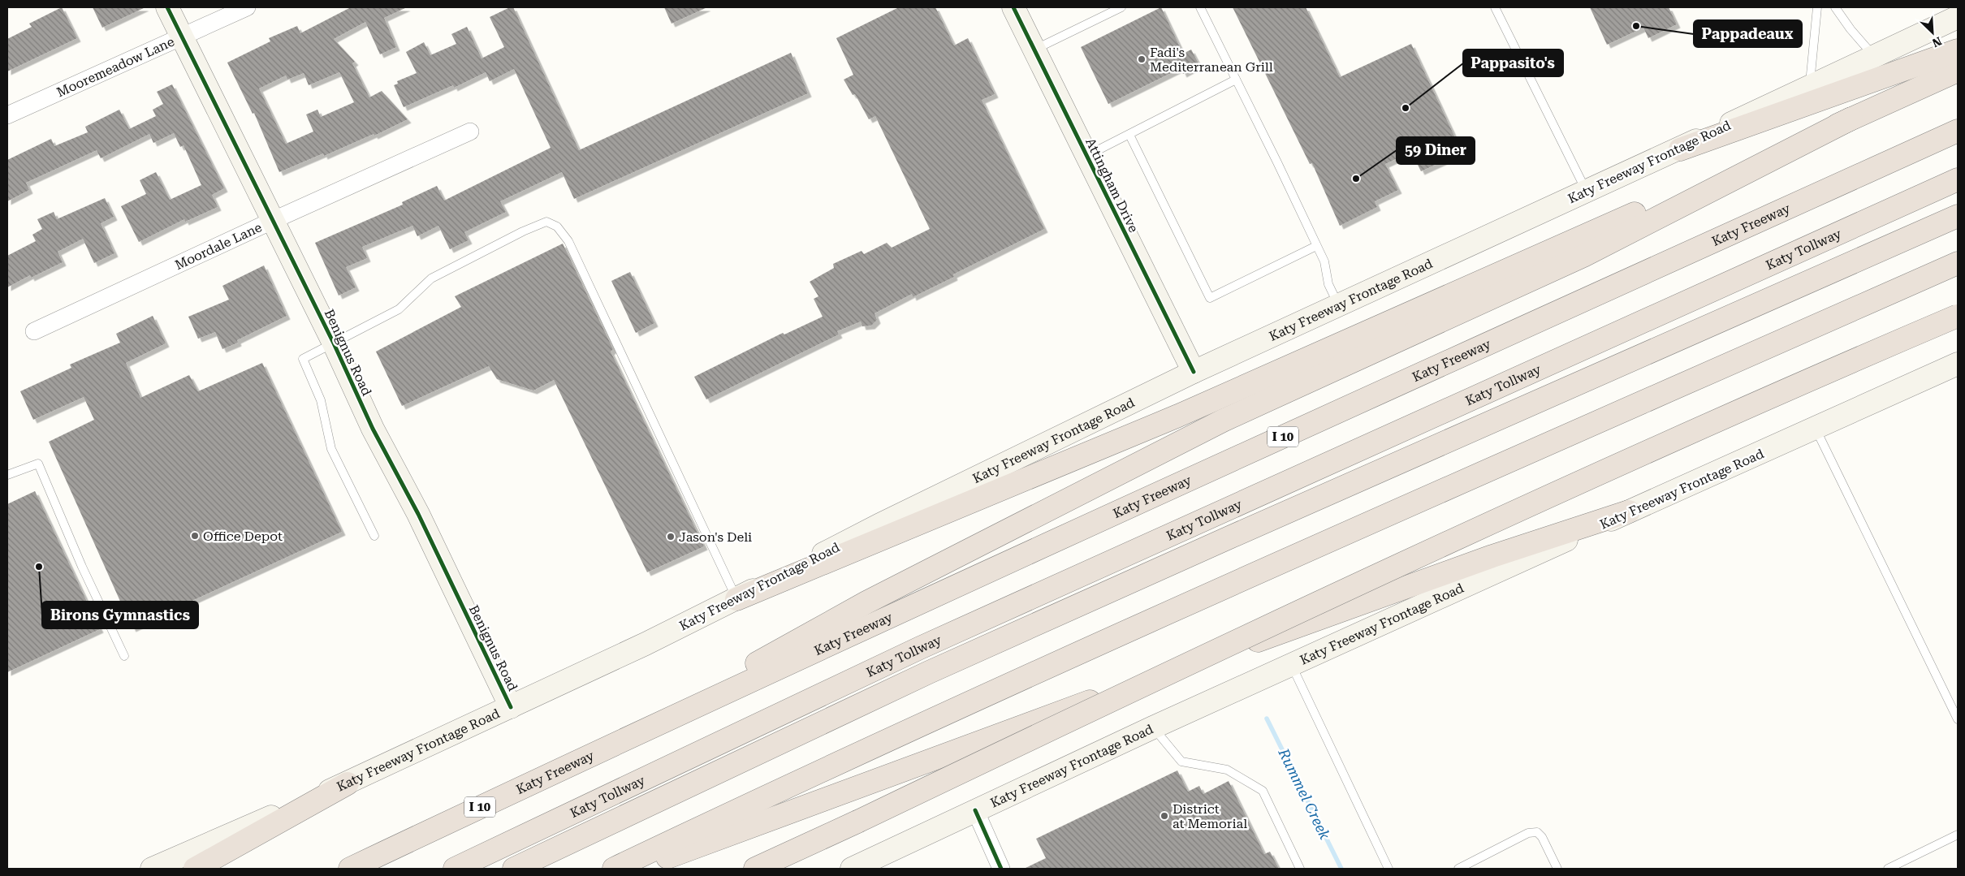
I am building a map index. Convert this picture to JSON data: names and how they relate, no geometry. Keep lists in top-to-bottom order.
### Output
{
  "streets": {
    "highway": ["Katy Freeway", "Katy Tollway", "I 10"],
    "main road": ["Katy Freeway Frontage Road", "Attingham Drive", "Benignus Road"],
    "street": ["Mooremeadow Lane", "Moordale Lane"]
  },
  "crossings": [
    ["Mooremeadow Lane", "Benignus Road"],
    ["Katy Freeway Frontage Road", "Attingham Drive"],
    ["Katy Freeway Frontage Road", "Benignus Road"],
    ["Moordale Lane", "Benignus Road"]
  ],
  "water": ["Rummel Creek"],
  "places": [
    "Pappadeaux",
    "Fadi's Mediterranean Grill",
    "Pappasito's",
    "59 Diner",
    "Office Depot",
    "Jason's Deli",
    "Birons Gymnastics",
    "District at Memorial"
  ],
  "north": "bottom right"
}
